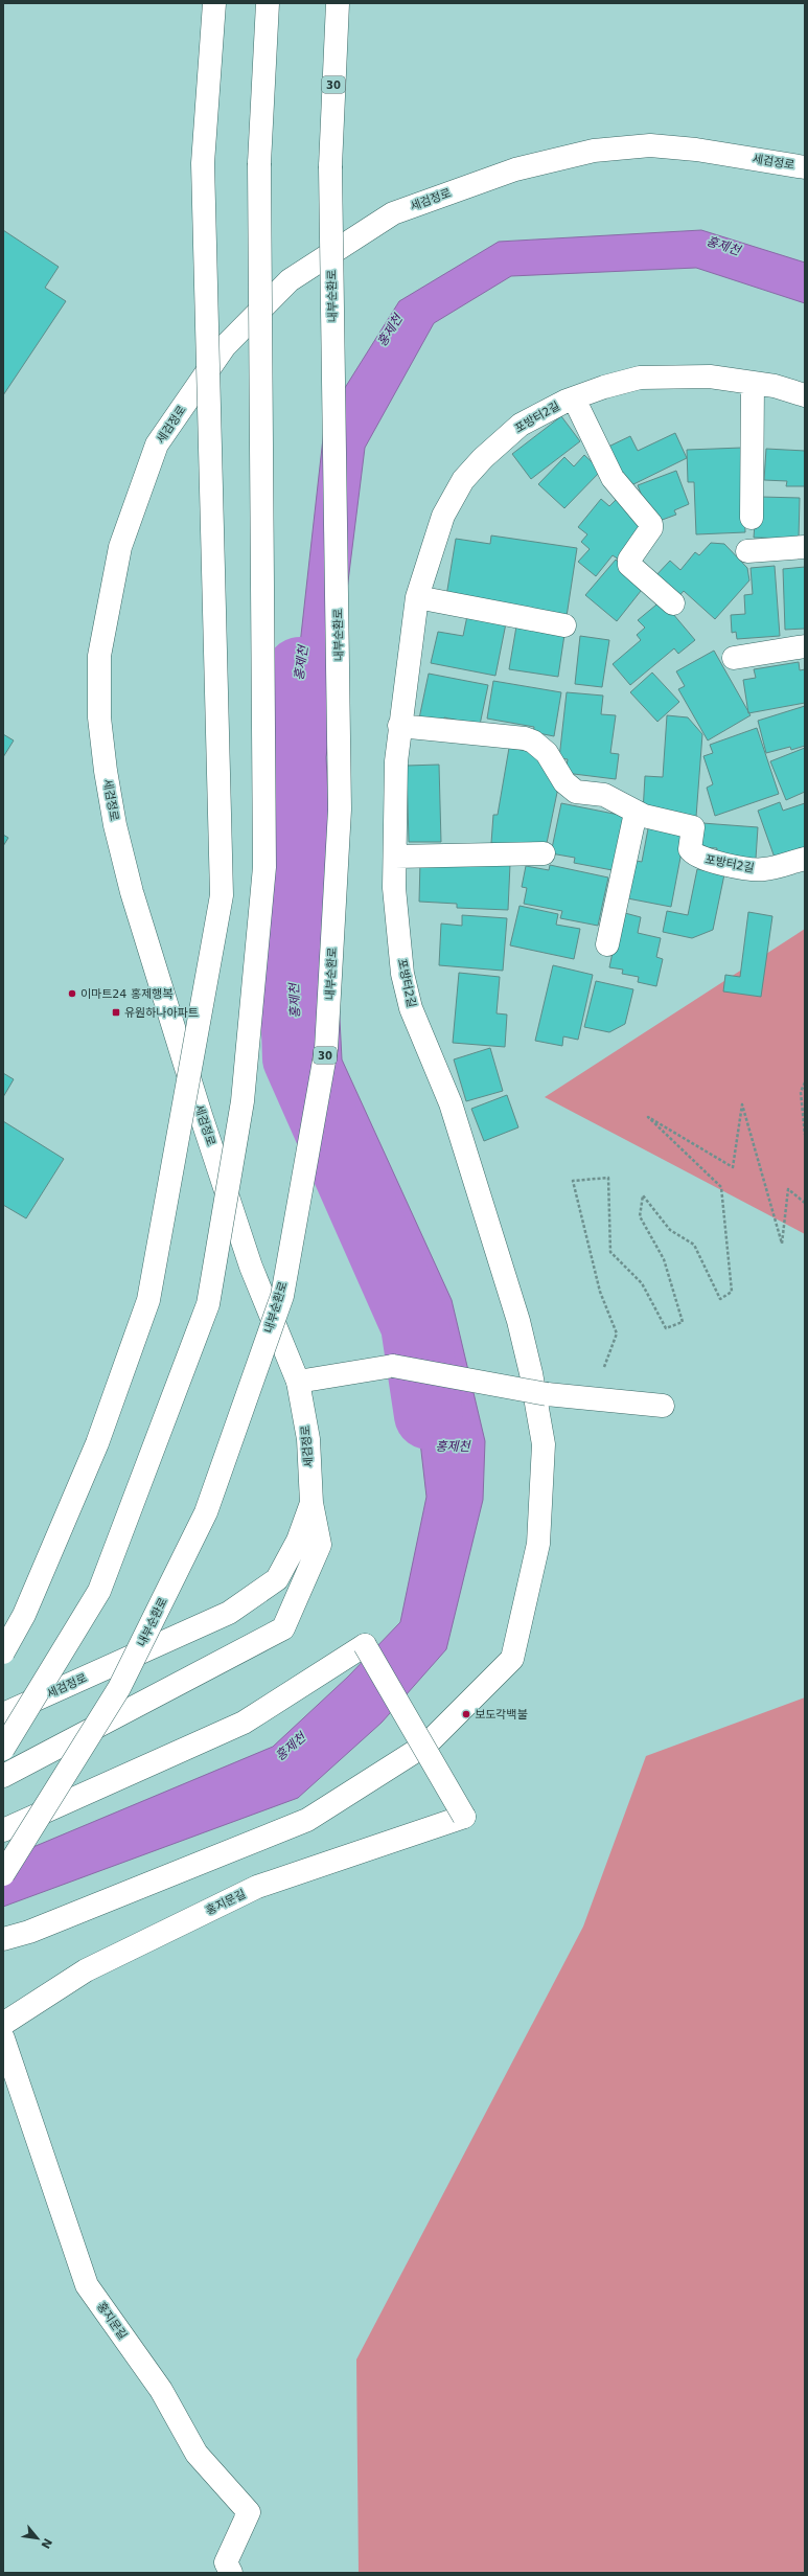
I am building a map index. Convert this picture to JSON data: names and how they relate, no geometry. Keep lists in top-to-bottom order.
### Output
{
  "streets": {
    "main road": [
      "30",
      "세검정로",
      "내부순환로",
      "포방터2길",
      "홍지문길"
    ]
  },
  "water": ["홍제천"],
  "places": {
    "other": ["이마트24 홍제행복", "보도각백불"],
    "transit": ["유원하나아파트"]
  },
  "north": "bottom right"
}
